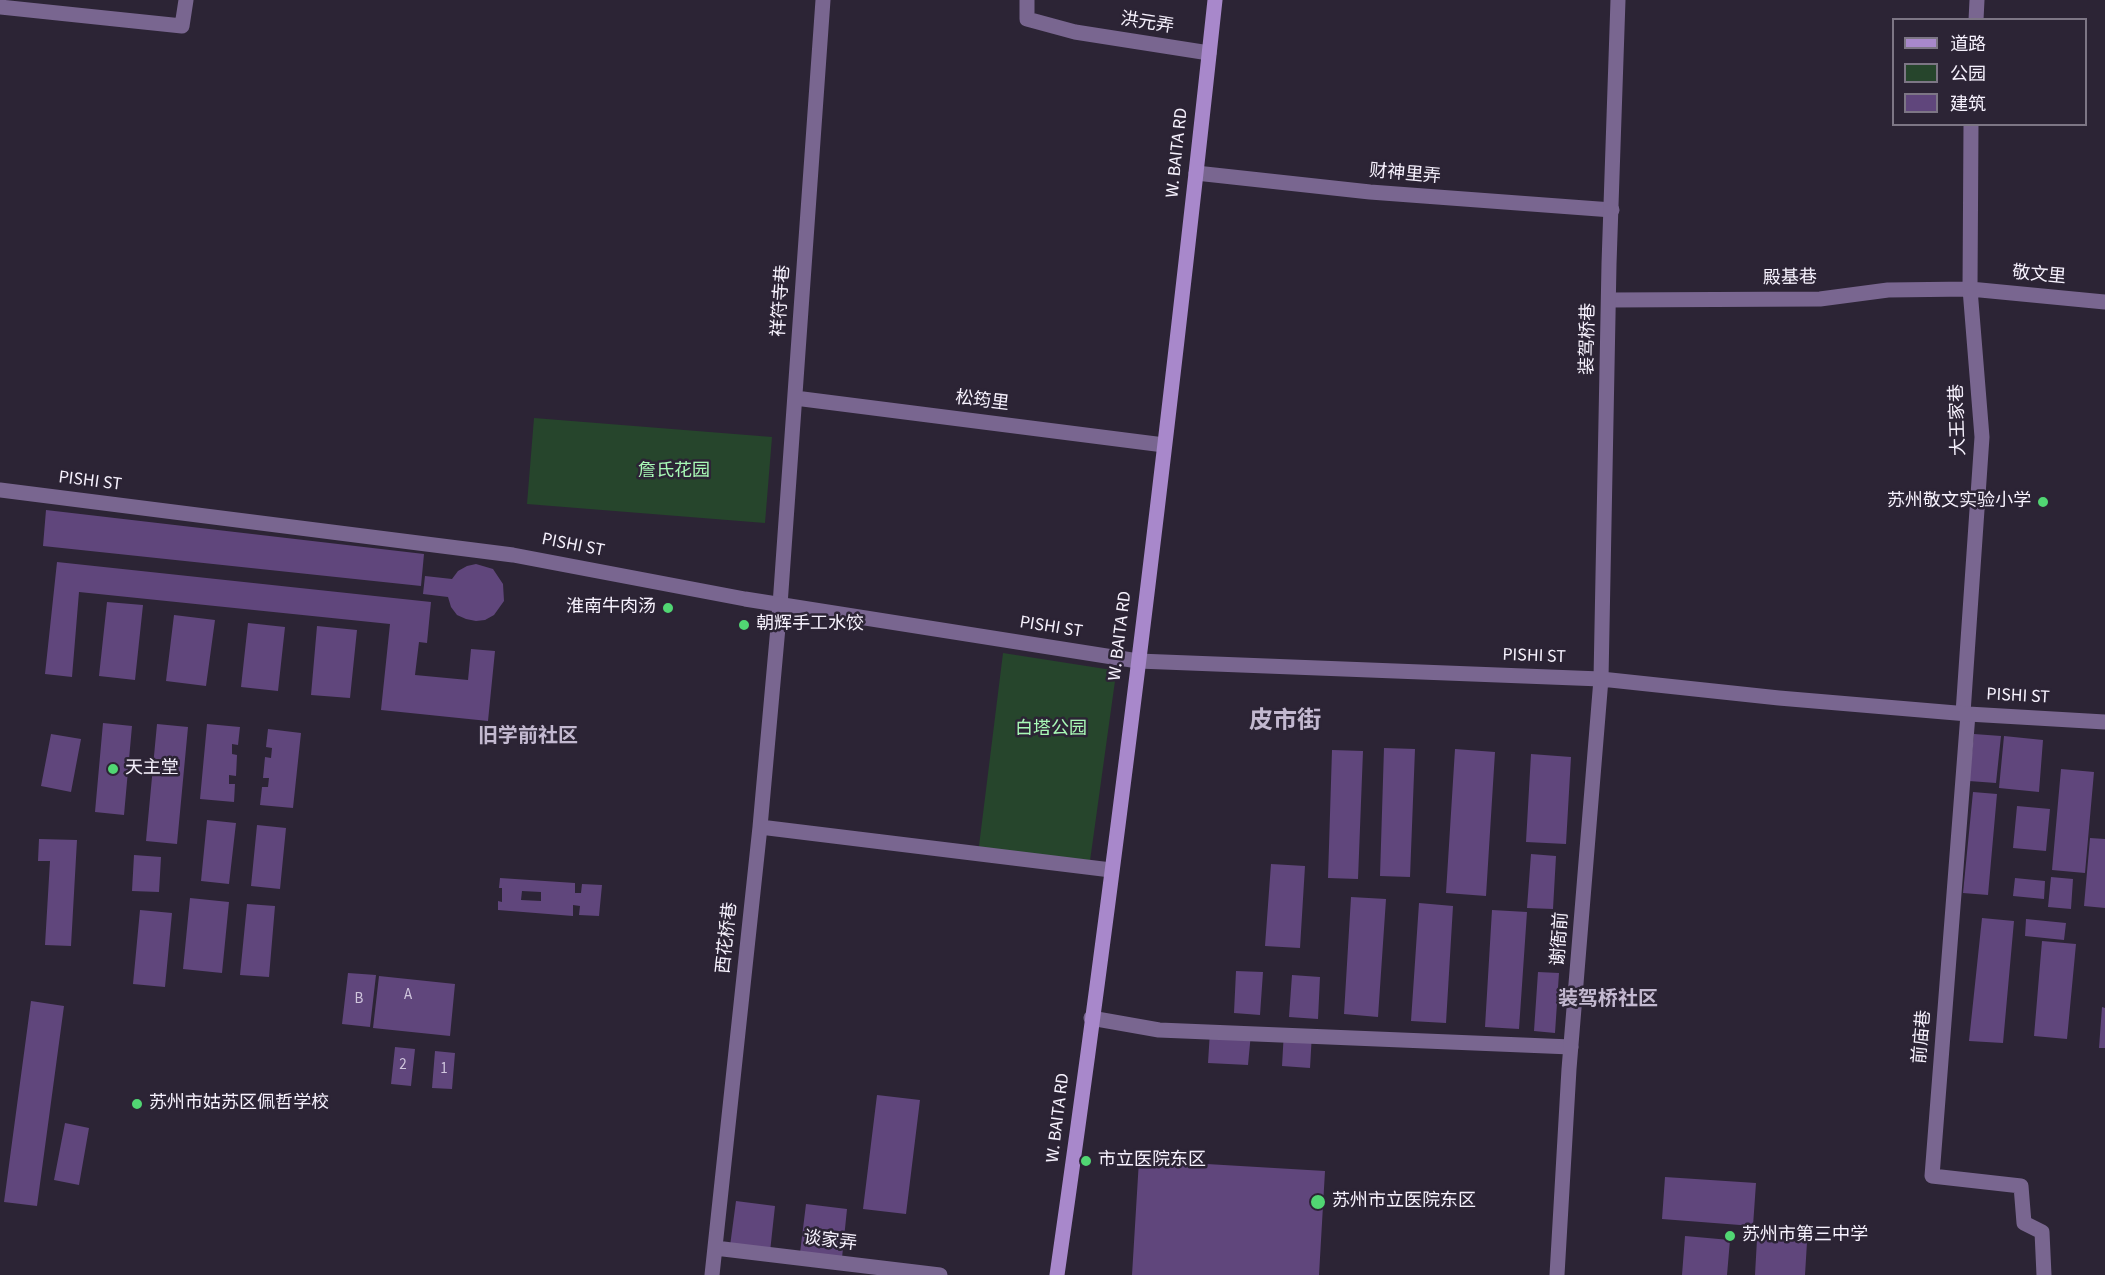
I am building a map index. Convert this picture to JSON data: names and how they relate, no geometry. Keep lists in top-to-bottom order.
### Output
{
  "streets": {
    "main road": ["W. BAITA RD"],
    "street": [
      "洪元弄",
      "财神里弄",
      "敬文里",
      "殿基巷",
      "祥符寺巷",
      "装驾桥巷",
      "松筠里",
      "大王家巷",
      "PISHI ST",
      "西花桥巷",
      "谢衙前",
      "前庙巷",
      "谈家弄"
    ]
  },
  "crossings": [
    ["洪元弄", "W. BAITA RD"],
    ["W. BAITA RD", "财神里弄"],
    ["W. BAITA RD", "松筠里"],
    ["W. BAITA RD", "PISHI ST"],
    ["财神里弄", "装驾桥巷"],
    ["敬文里", "殿基巷"],
    ["敬文里", "大王家巷"],
    ["殿基巷", "装驾桥巷"],
    ["殿基巷", "大王家巷"],
    ["祥符寺巷", "松筠里"],
    ["祥符寺巷", "PISHI ST"],
    ["祥符寺巷", "西花桥巷"],
    ["装驾桥巷", "PISHI ST"],
    ["装驾桥巷", "谢衙前"],
    ["大王家巷", "PISHI ST"],
    ["大王家巷", "前庙巷"],
    ["PISHI ST", "西花桥巷"],
    ["PISHI ST", "谢衙前"],
    ["PISHI ST", "前庙巷"],
    ["西花桥巷", "谈家弄"]
  ],
  "districts": ["皮市街", "旧学前社区", "装驾桥社区"],
  "parks": ["詹氏花园", "白塔公园"],
  "places": [
    "苏州敬文实验小学",
    "淮南牛肉汤",
    "朝辉手工水饺",
    "天主堂",
    "苏州市姑苏区佩哲学校",
    "市立医院东区",
    "苏州市立医院东区",
    "苏州市第三中学"
  ],
  "house_numbers": [
    "A",
    "B",
    "2",
    "1"
  ],
  "legend": ["道路", "公园", "建筑"]
}
